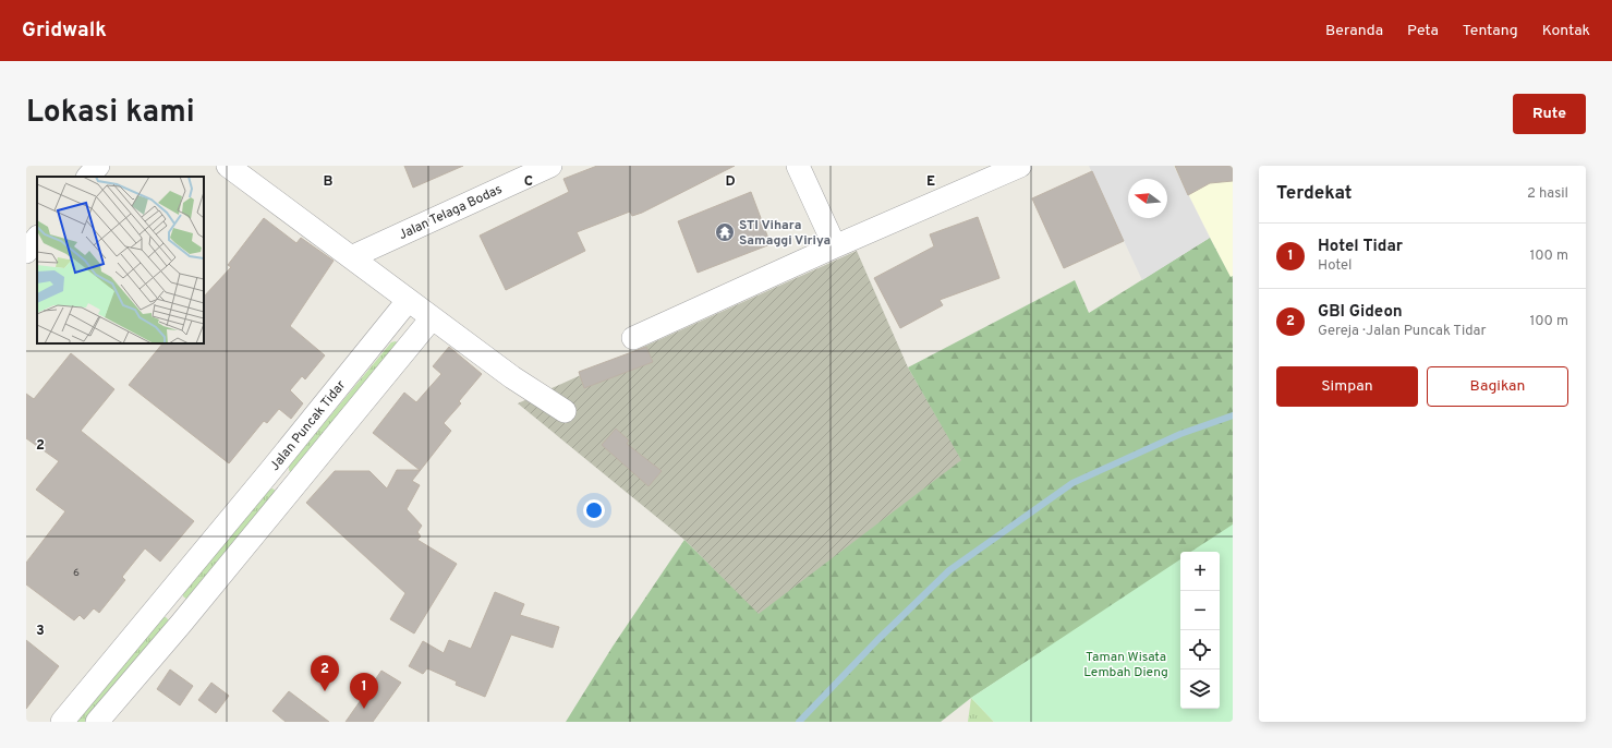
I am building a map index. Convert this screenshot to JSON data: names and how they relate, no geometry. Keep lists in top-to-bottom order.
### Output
{
  "streets": {
    "street": ["Jalan Telaga Bodas", "Jalan Puncak Tidar"]
  },
  "parks": ["Taman Wisata Lembah Dieng"],
  "places": {
    "temple": ["STI Vihara Samaggi Viriya"]
  },
  "house_numbers": ["6"],
  "north": "left",
  "page": {
    "header": "Gridwalk",
    "nav": [
      "Beranda",
      "Peta",
      "Tentang",
      "Kontak"
    ],
    "title": "Lokasi kami",
    "buttons": [
      "Rute",
      ["Simpan", "Bagikan"]
    ],
    "heading": ["Terdekat", "2 hasil"],
    "list": [
      {
        "mark": "1",
        "name": "Hotel Tidar",
        "note": "Hotel",
        "value": "100 m"
      },
      {
        "mark": "2",
        "name": "GBI Gideon",
        "note": "Gereja · Jalan Puncak Tidar",
        "value": "100 m"
      }
    ],
    "map_buttons": ["+", "−"],
    "pins": ["2", "1"]
  },
  "grid": {
    "columns": [
      "B",
      "C",
      "D",
      "E"
    ],
    "rows": ["2", "3"]
  }
}
